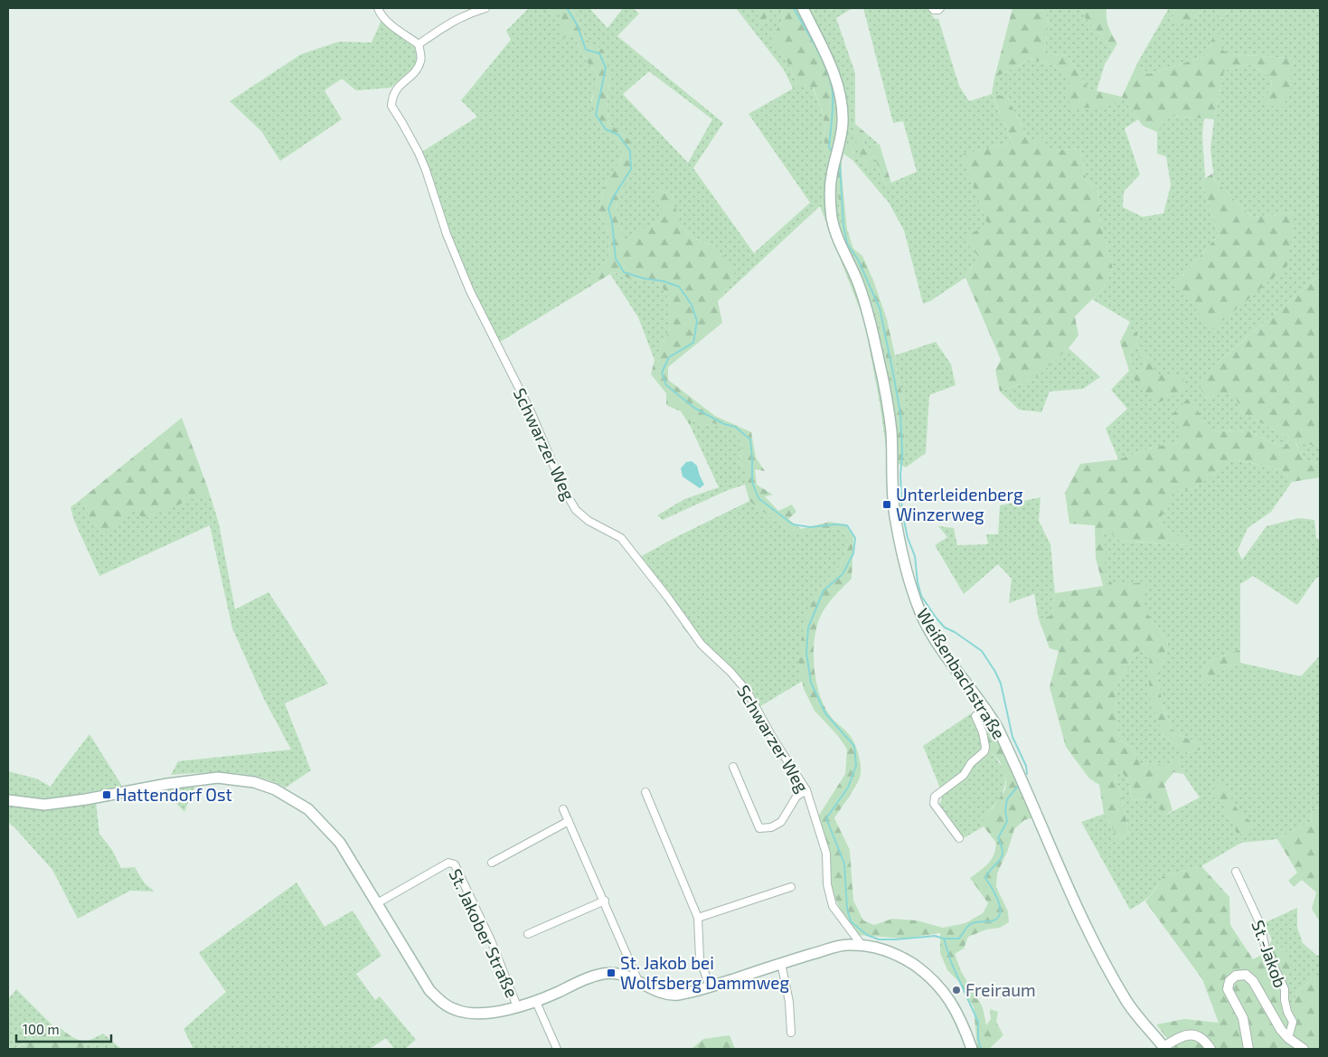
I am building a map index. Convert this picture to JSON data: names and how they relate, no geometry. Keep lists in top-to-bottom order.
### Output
{
  "streets": {
    "main road": ["Weißenbachstraße", "St. Jakober Straße"],
    "street": ["Schwarzer Weg", "St.-Jakob"]
  },
  "crossings": [
    ["Schwarzer Weg", "St. Jakober Straße"]
  ],
  "places": {
    "transit": ["Unterleidenberg Winzerweg", "Hattendorf Ost", "St. Jakob bei Wolfsberg Dammweg"],
    "other": ["Freiraum"]
  },
  "scale_bar": "100 m"
}
